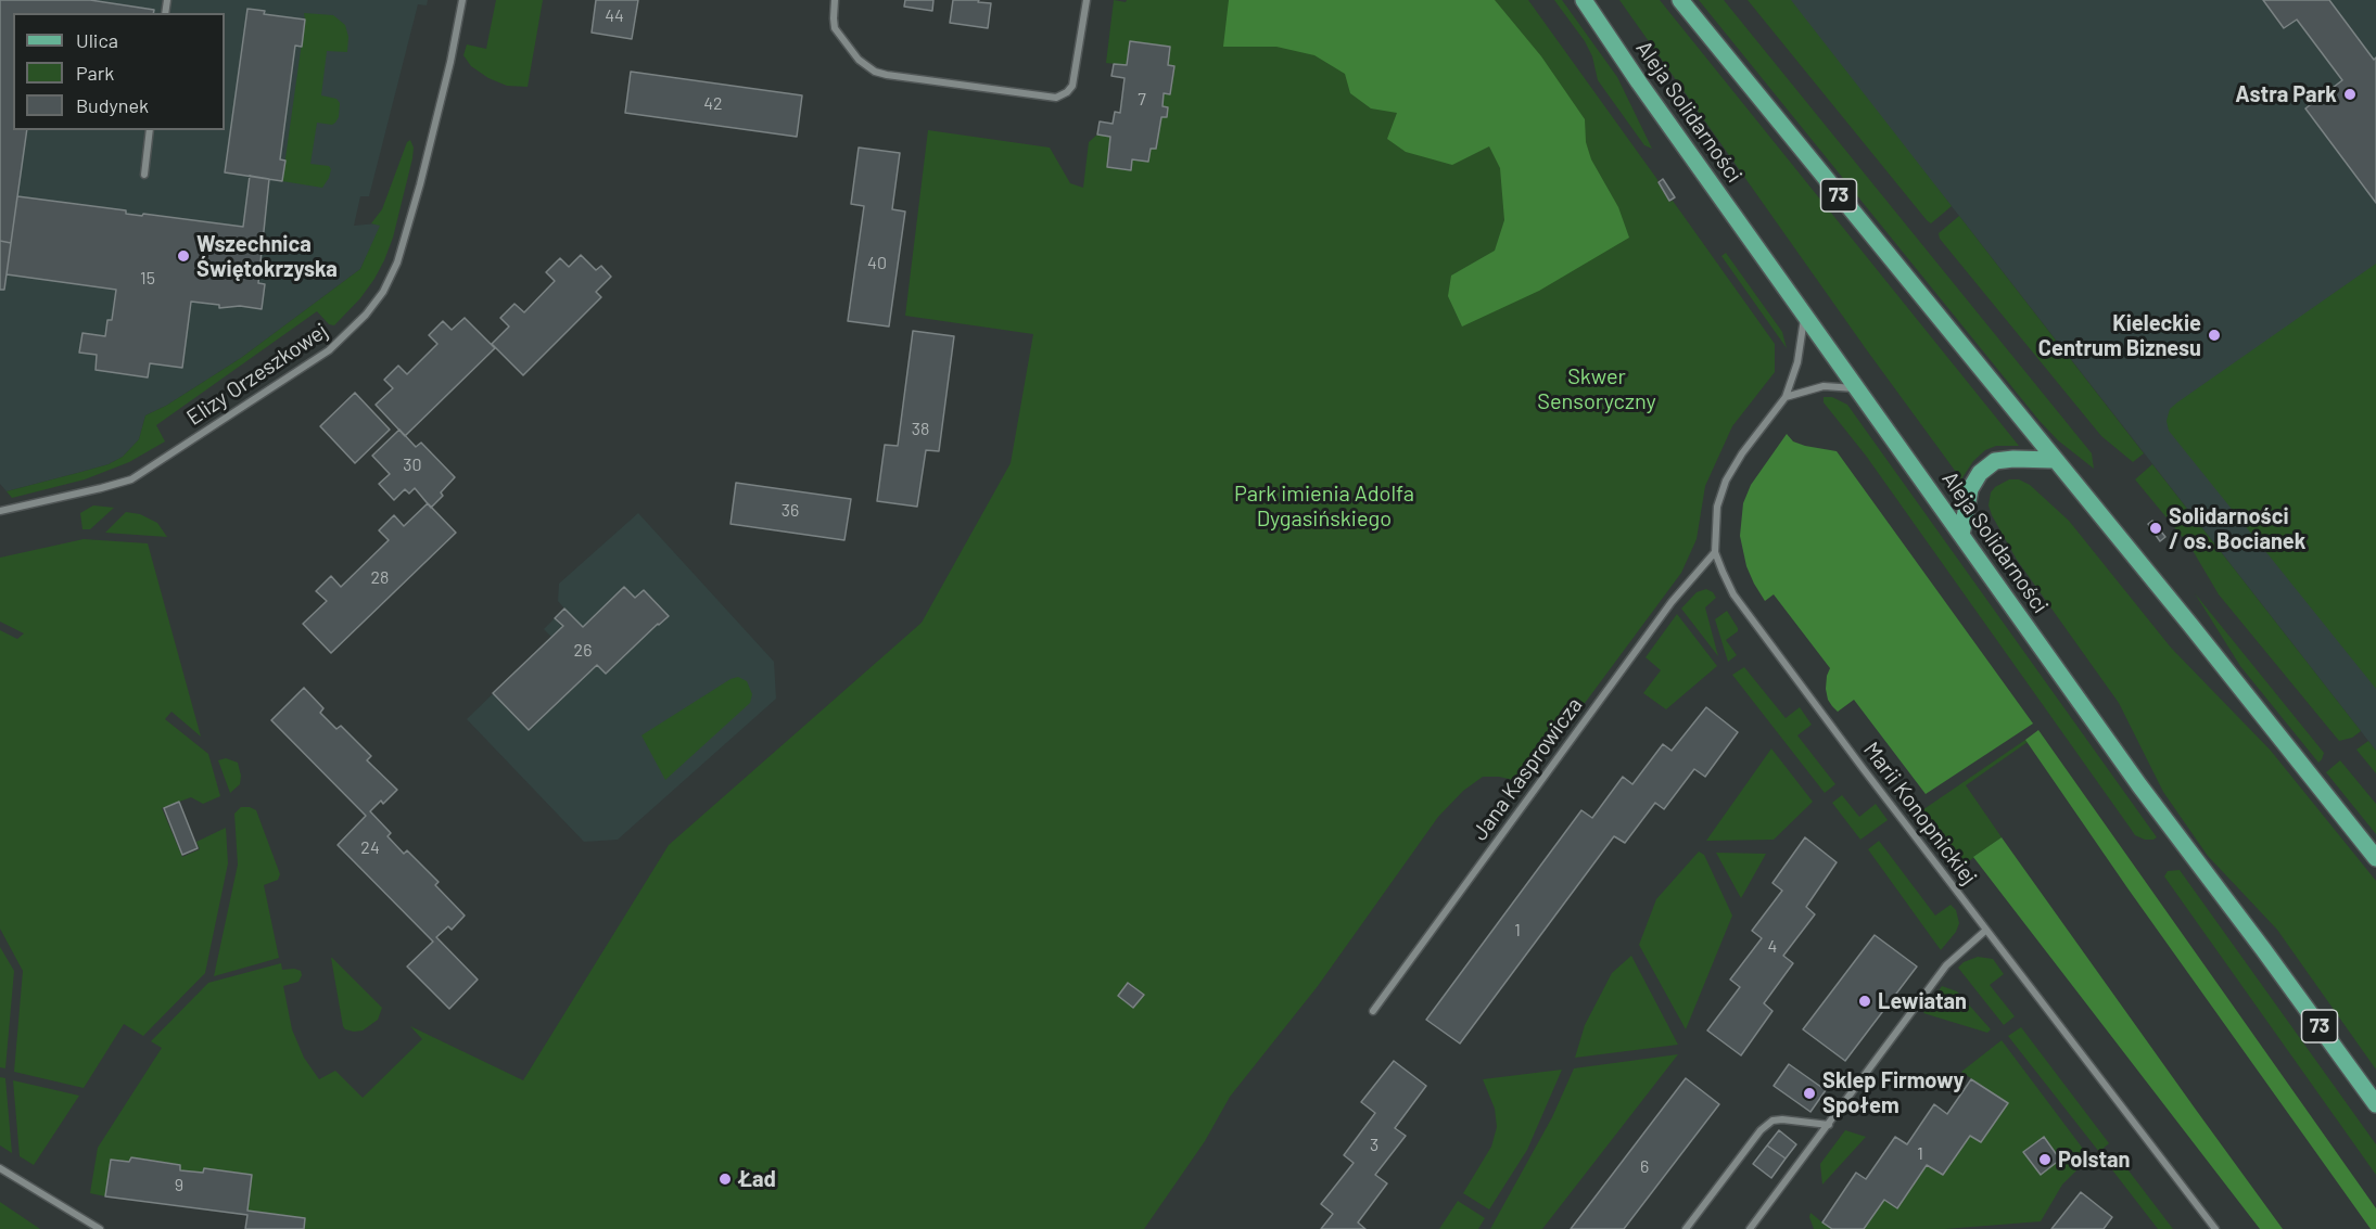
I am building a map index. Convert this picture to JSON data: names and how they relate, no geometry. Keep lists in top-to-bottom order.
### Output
{
  "streets": {
    "main road": ["Aleja Solidarności", "73"],
    "street": ["Elizy Orzeszkowej", "Jana Kasprowicza", "Marii Konopnickiej"]
  },
  "crossings": [
    ["Aleja Solidarności", "Marii Konopnickiej"],
    ["Jana Kasprowicza", "Marii Konopnickiej"]
  ],
  "parks": ["Skwer Sensoryczny", "Park imienia Adolfa Dygasińskiego"],
  "places": [
    "Astra Park",
    "Wszechnica Świętokrzyska",
    "Kieleckie Centrum Biznesu",
    "Solidarności / os. Bocianek",
    "Lewiatan",
    "Sklep Firmowy Społem",
    "Polstan",
    "Ład"
  ],
  "house_numbers": [
    "44",
    "7",
    "42",
    "40",
    "15",
    "38",
    "30",
    "36",
    "28",
    "26",
    "24",
    "1",
    "4",
    "3",
    "1",
    "6",
    "9"
  ],
  "legend": ["Ulica", "Park", "Budynek"]
}
